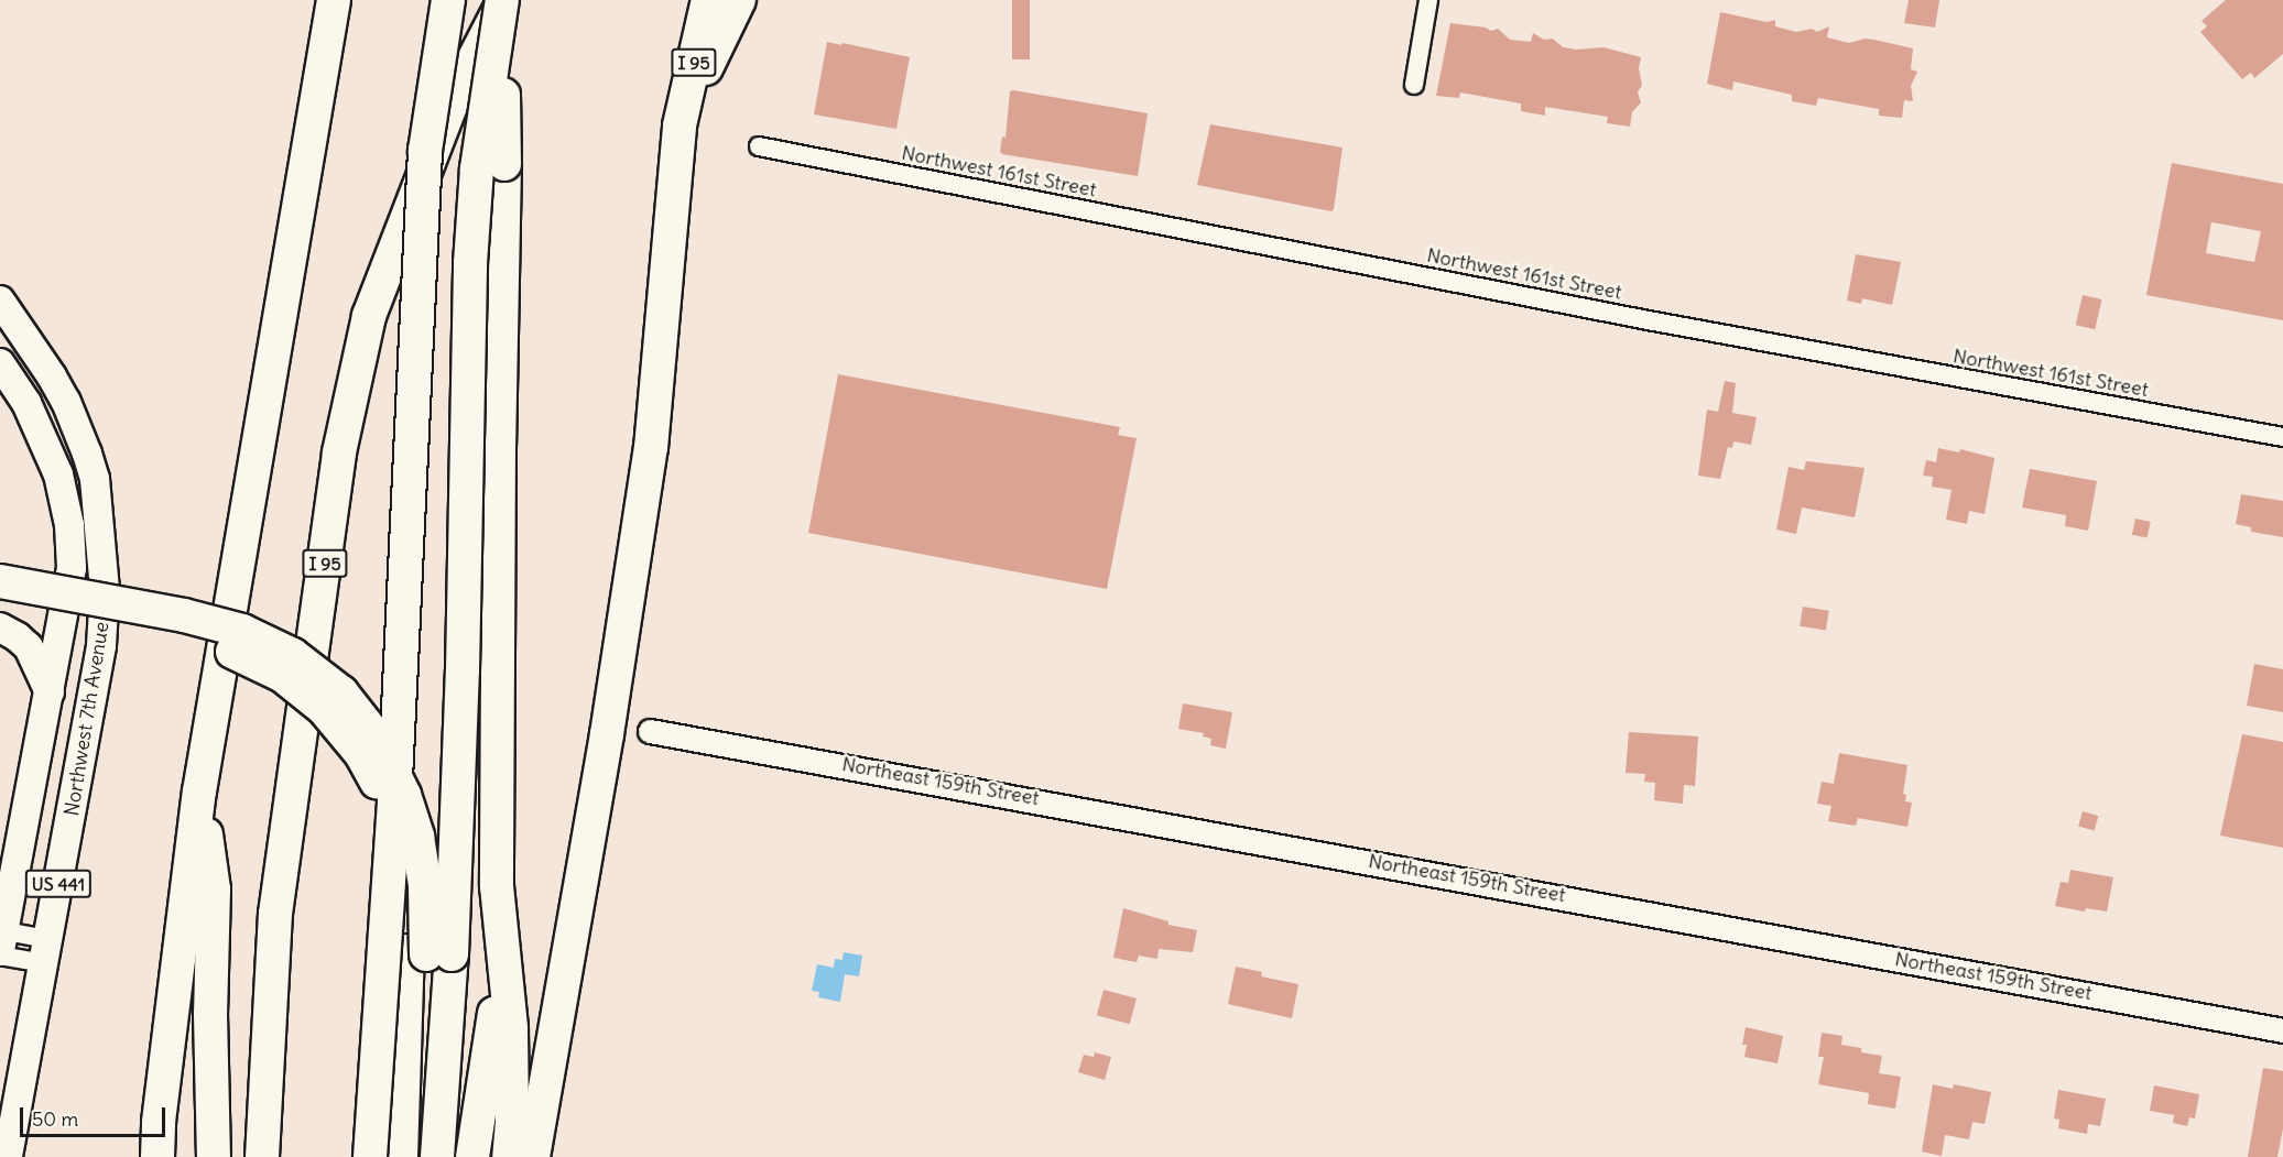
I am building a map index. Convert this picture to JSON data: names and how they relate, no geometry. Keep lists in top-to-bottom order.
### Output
{
  "streets": {
    "highway": ["I 95"],
    "main road": ["Northwest 7th Avenue", "US 441"],
    "street": ["Northwest 161st Street", "Northeast 159th Street"]
  },
  "scale_bar": "50 m"
}
